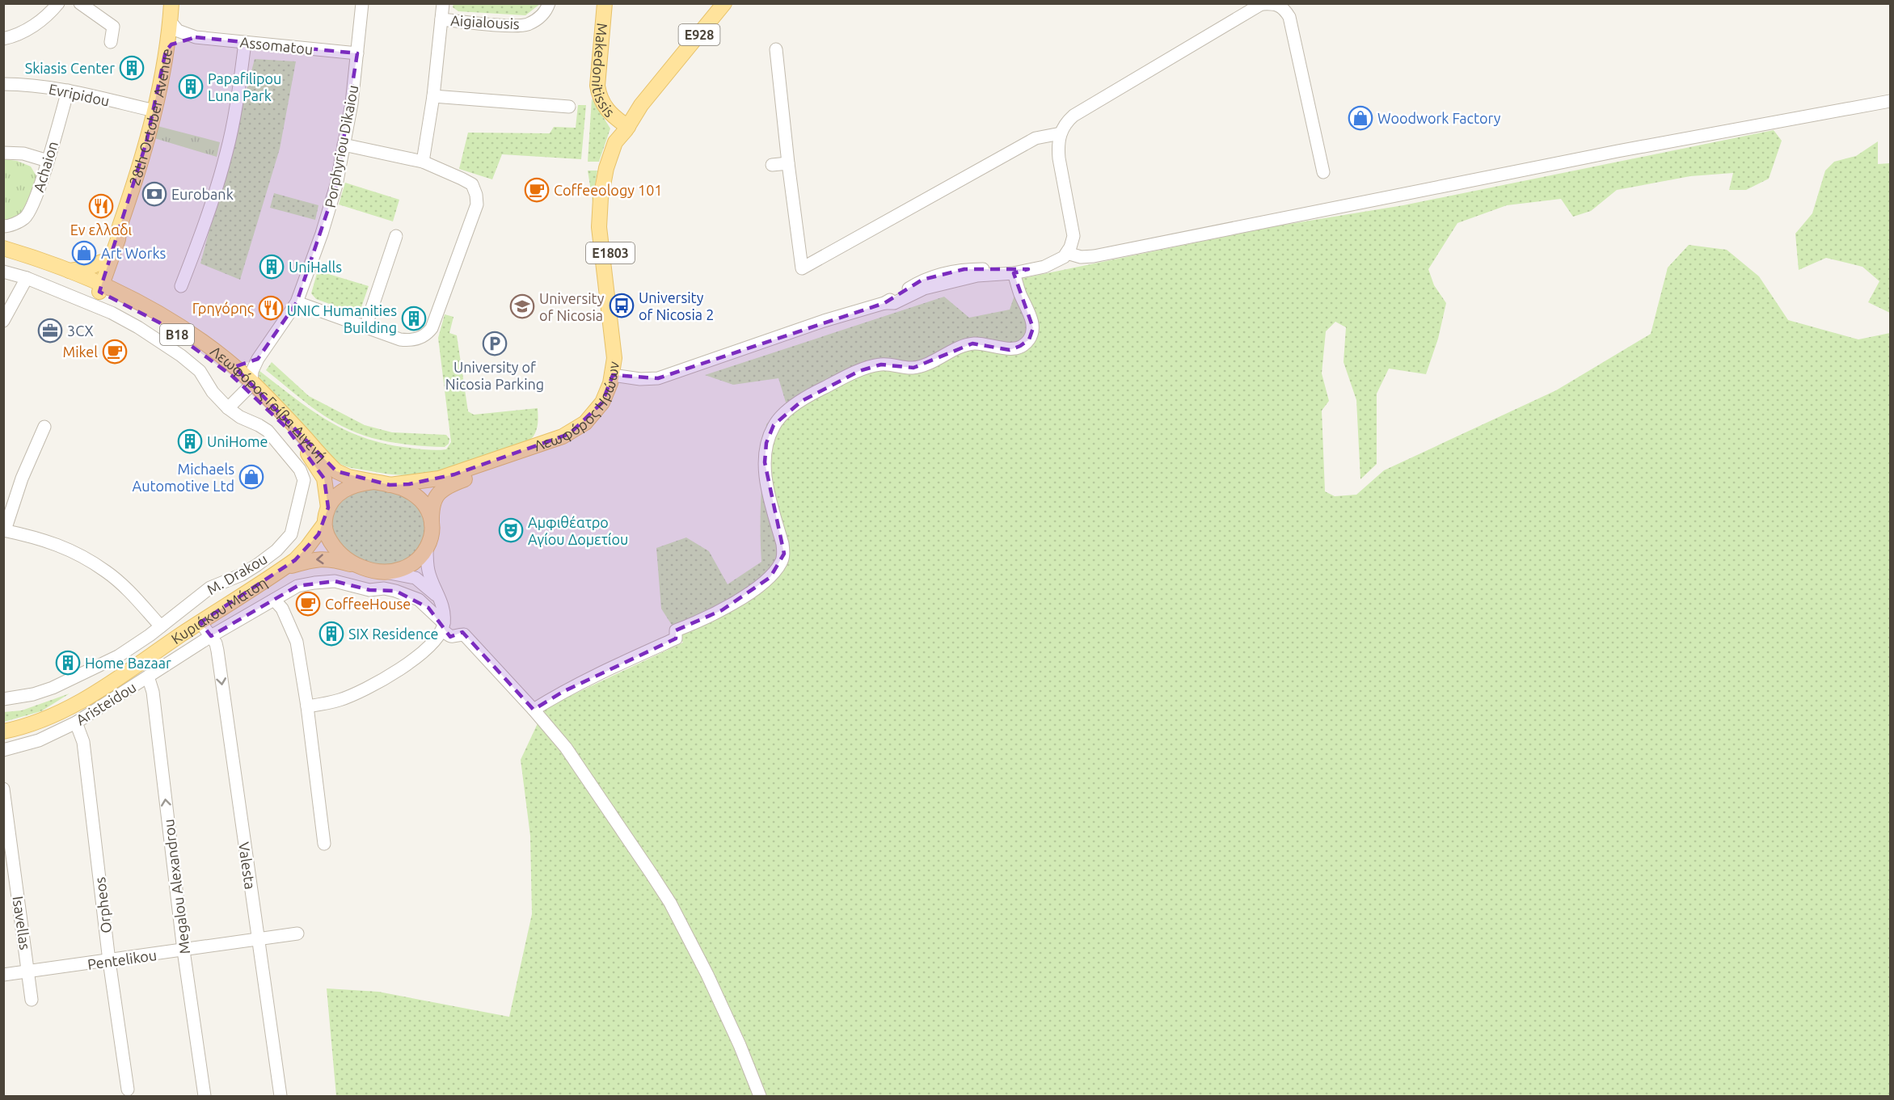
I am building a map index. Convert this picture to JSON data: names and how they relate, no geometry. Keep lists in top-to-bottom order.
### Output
{
  "streets": {
    "main road": [
      "E928",
      "Makedonitissis",
      "28th October Avenue",
      "E1803",
      "B18",
      "Λεωφόρος Ηρώων",
      "Λεωφόρος Γρίβα Διγενή",
      "Κυριάκου Μάτση"
    ],
    "street": [
      "Aigialousis",
      "Assomatou",
      "Evripidou",
      "Porphyriou Dikaiou",
      "Achaion",
      "M. Drakou",
      "Aristeidou",
      "Valesta",
      "Megalou Alexandrou",
      "Orpheos",
      "Isavellas",
      "Pentelikou"
    ]
  },
  "crossings": [
    ["Assomatou", "28th October Avenue"],
    ["Assomatou", "Porphyriou Dikaiou"],
    ["Makedonitissis", "Λεωφόρος Ηρώων"],
    ["Evripidou", "28th October Avenue"],
    ["Evripidou", "Achaion"],
    ["28th October Avenue", "Λεωφόρος Γρίβα Διγενή"],
    ["Porphyriou Dikaiou", "Λεωφόρος Γρίβα Διγενή"],
    ["Λεωφόρος Ηρώων", "Λεωφόρος Γρίβα Διγενή"],
    ["Λεωφόρος Ηρώων", "Κυριάκου Μάτση"],
    ["Λεωφόρος Γρίβα Διγενή", "Κυριάκου Μάτση"],
    ["Aristeidou", "Valesta"],
    ["Aristeidou", "Megalou Alexandrou"],
    ["Aristeidou", "Orpheos"],
    ["Valesta", "Pentelikou"],
    ["Megalou Alexandrou", "Pentelikou"],
    ["Orpheos", "Pentelikou"],
    ["Isavellas", "Pentelikou"]
  ],
  "one_way": ["Megalou Alexandrou"],
  "places": {
    "building": [
      "Skiasis Center",
      "Papafilipou Luna Park",
      "UniHalls",
      "UNIC Humanities Building",
      "UniHome",
      "SIX Residence",
      "Home Bazaar"
    ],
    "shop": ["Woodwork Factory", "Art Works", "Michaels Automotive Ltd"],
    "cafe": ["Coffeeology 101", "Mikel", "CoffeeHouse"],
    "bank": ["Eurobank"],
    "restaurant": ["Εν ελλαδι", "Γρηγόρης"],
    "bus stop": ["University of Nicosia 2"],
    "school or university": ["University of Nicosia"],
    "office": ["3CX"],
    "parking": ["University of Nicosia Parking"],
    "theatre": ["Αμφιθέατρο Αγίου Δομετίου"]
  }
}
